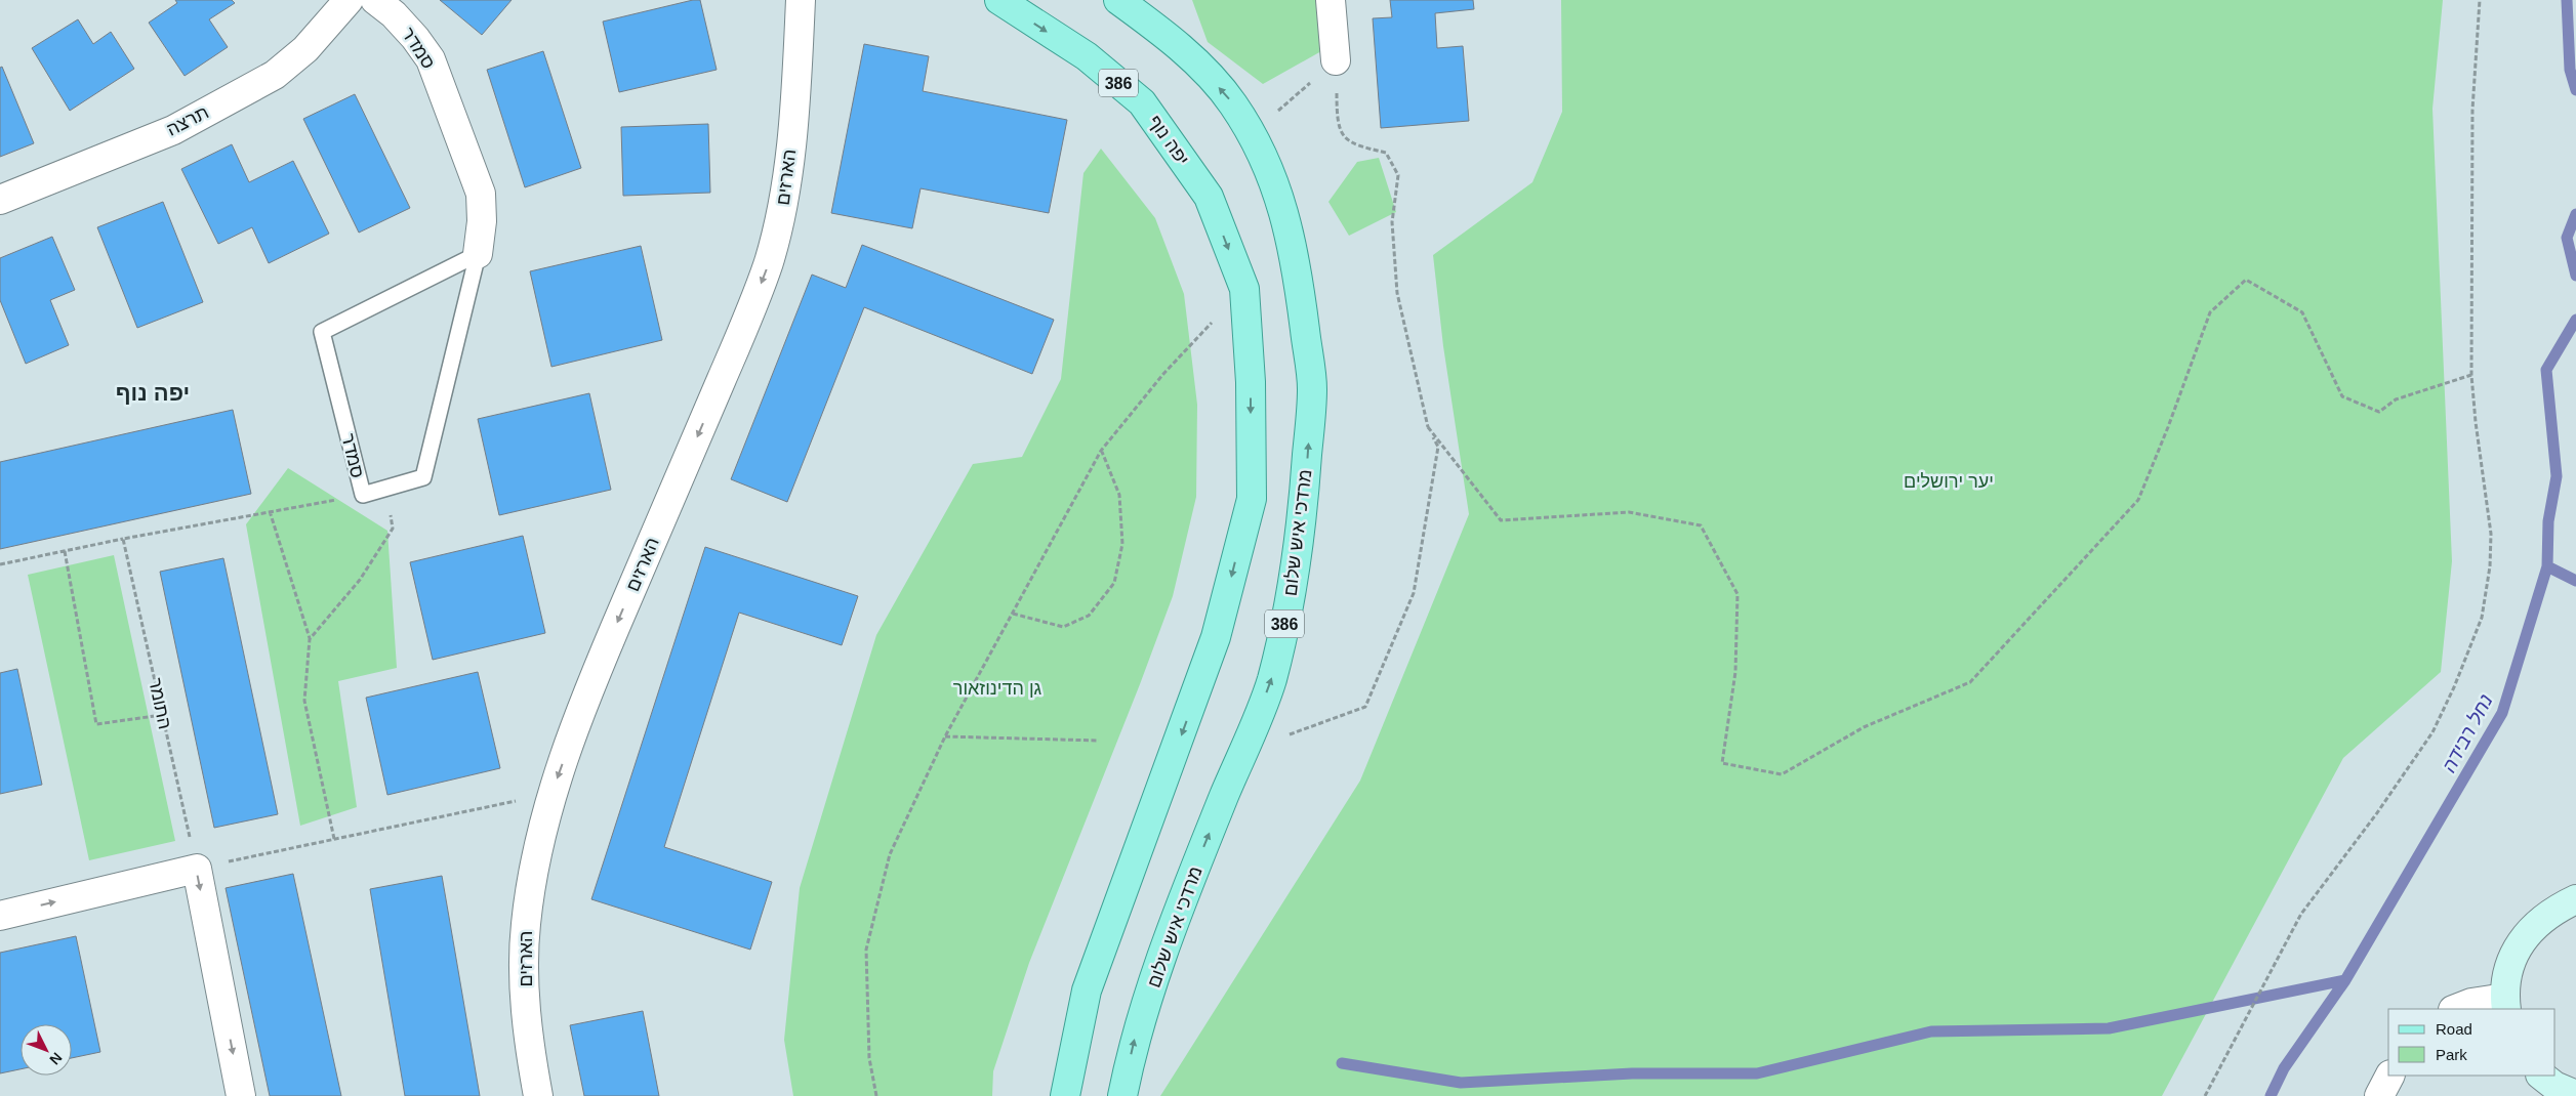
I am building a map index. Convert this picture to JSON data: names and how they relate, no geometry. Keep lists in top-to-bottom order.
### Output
{
  "streets": {
    "main road": ["386", "יפה נוף", "מרדכי איש שלום"],
    "street": ["סמדר", "תרצה", "הארזים"],
    "path": ["התומר"]
  },
  "crossings": [
    ["386", "יפה נוף"],
    ["386", "מרדכי איש שלום"]
  ],
  "one_way": ["הארזים"],
  "districts": ["יפה נוף"],
  "water": ["נחל רבידה"],
  "parks": ["יער ירושלים", "גן הדינוזאור"],
  "legend": ["Road", "Park"],
  "north": "bottom right"
}
